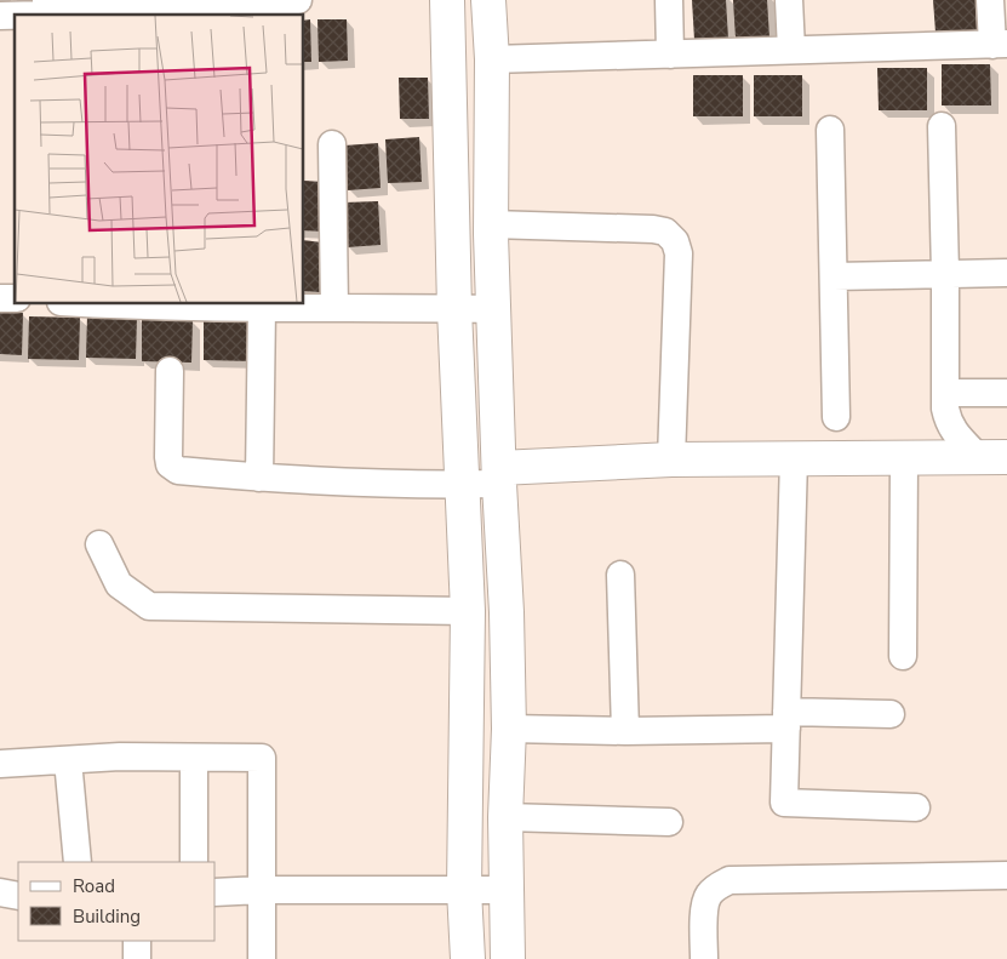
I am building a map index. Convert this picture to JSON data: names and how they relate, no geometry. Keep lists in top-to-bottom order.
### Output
{
  "legend": ["Road", "Building"]
}
